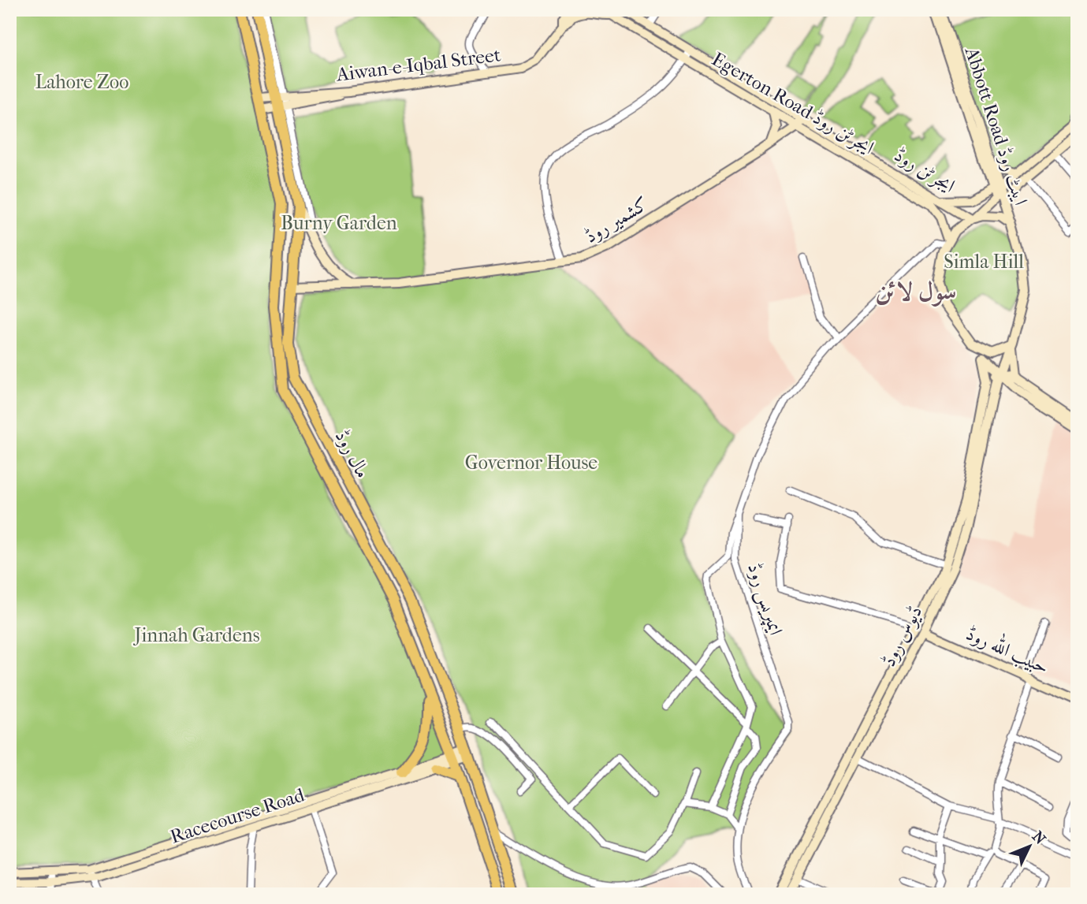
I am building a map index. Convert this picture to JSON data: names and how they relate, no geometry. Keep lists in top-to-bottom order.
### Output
{
  "streets": {
    "main road": [
      "Aiwan-e-Iqbal Street",
      "Egerton Road ایجرٹن روڈ",
      "Abbott Road ایبٹ روڈ",
      "ایجرٹن روڈ",
      "کشمیر روڈ",
      "مال روڈ",
      "ڈیوس روڈ",
      "حبیب اللہ روڈ",
      "Racecourse Road"
    ],
    "street": ["ایمپریس روڈ"]
  },
  "crossings": [
    ["Aiwan-e-Iqbal Street", "مال روڈ"],
    ["Egerton Road ایجرٹن روڈ", "Abbott Road ایبٹ روڈ"],
    ["Egerton Road ایجرٹن روڈ", "ایجرٹن روڈ"],
    ["Egerton Road ایجرٹن روڈ", "کشمیر روڈ"],
    ["Egerton Road ایجرٹن روڈ", "ایمپریس روڈ"],
    ["Egerton Road ایجرٹن روڈ", "ڈیوس روڈ"],
    ["Abbott Road ایبٹ روڈ", "ایجرٹن روڈ"],
    ["Abbott Road ایبٹ روڈ", "ایمپریس روڈ"],
    ["Abbott Road ایبٹ روڈ", "ڈیوس روڈ"],
    ["ایجرٹن روڈ", "کشمیر روڈ"],
    ["ایجرٹن روڈ", "ایمپریس روڈ"],
    ["ایجرٹن روڈ", "ڈیوس روڈ"],
    ["کشمیر روڈ", "مال روڈ"],
    ["مال روڈ", "Racecourse Road"],
    ["ایمپریس روڈ", "ڈیوس روڈ"],
    ["ڈیوس روڈ", "حبیب اللہ روڈ"]
  ],
  "districts": ["سول لائن"],
  "parks": [
    "Lahore Zoo",
    "Burny Garden",
    "Simla Hill",
    "Governor House",
    "Jinnah Gardens"
  ],
  "north": "top right"
}
